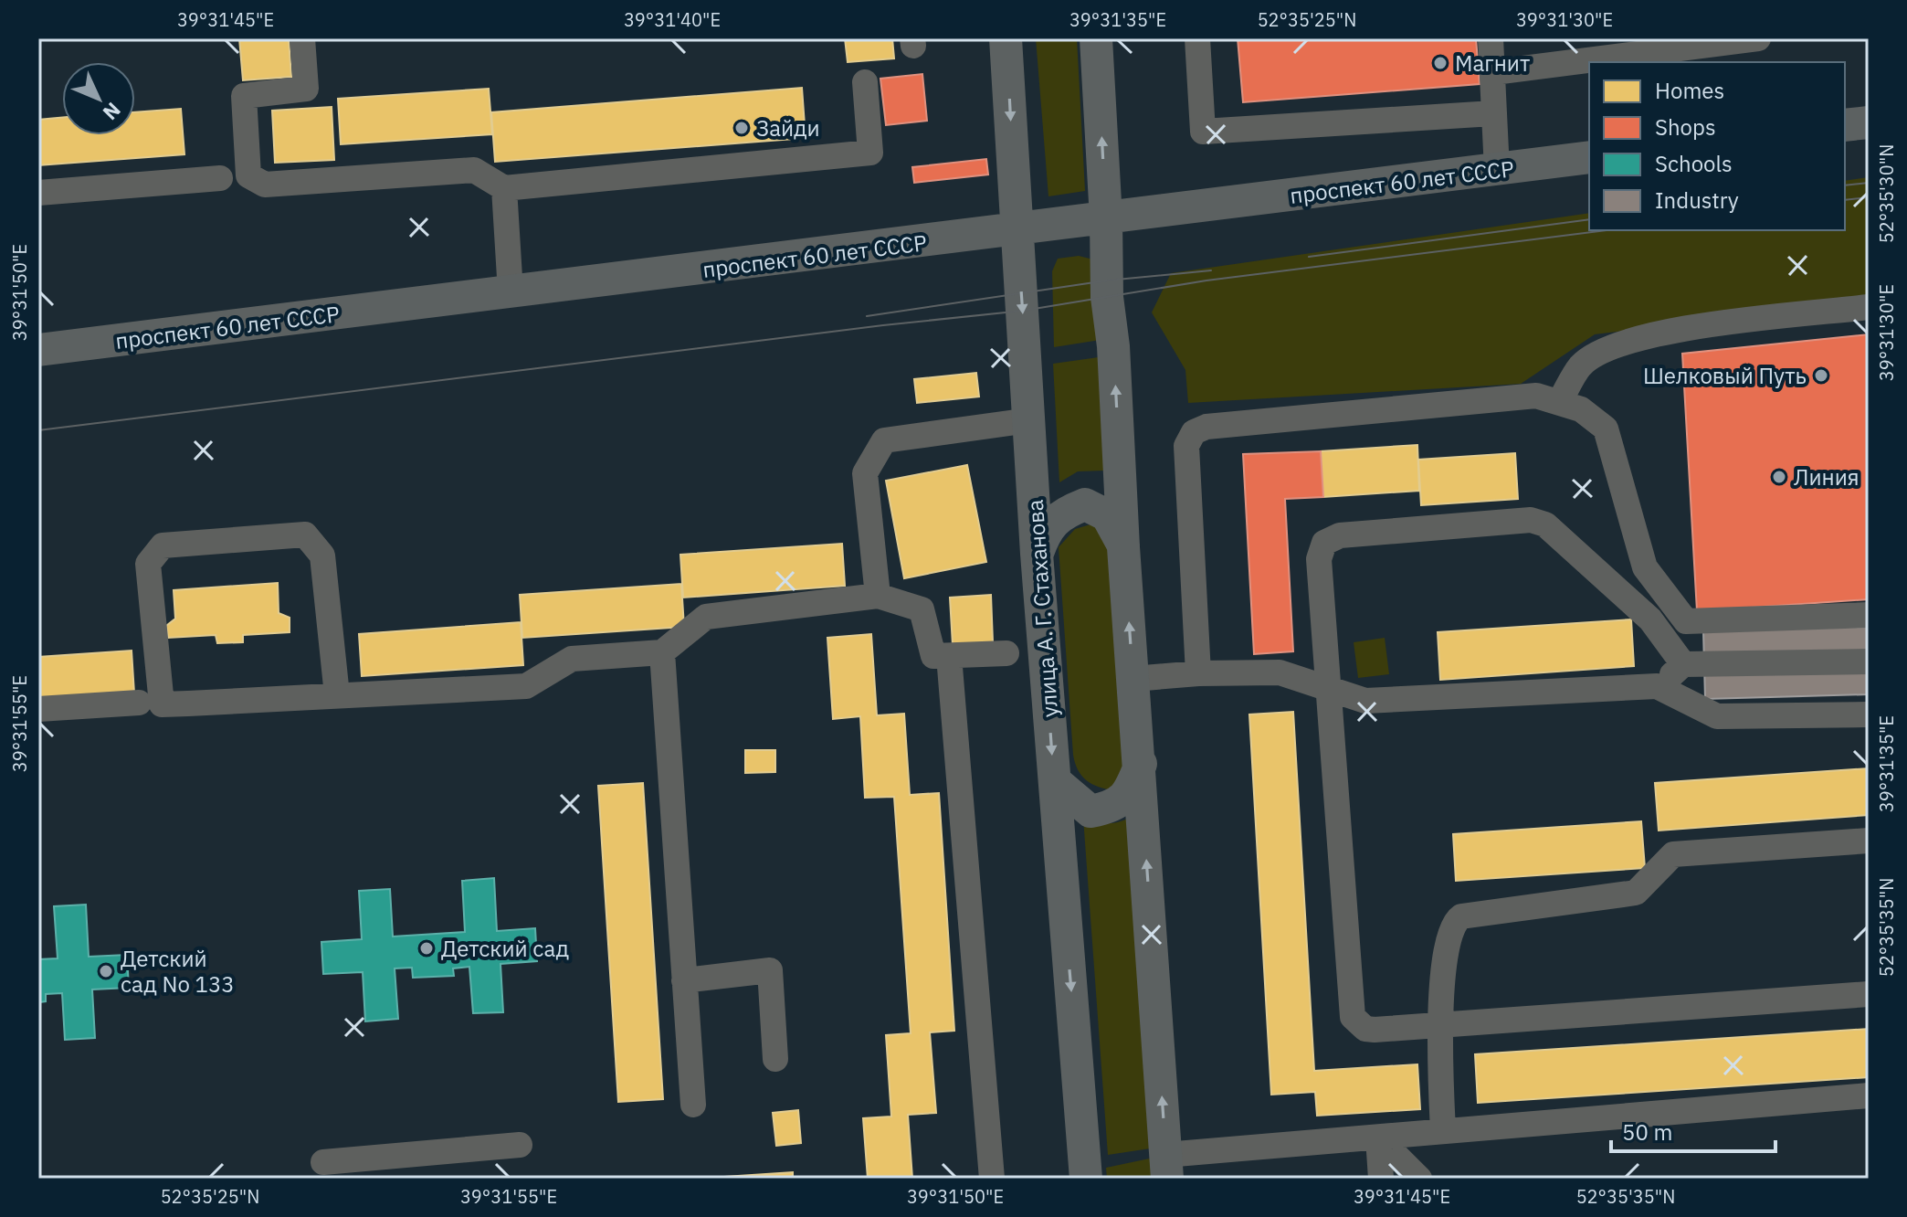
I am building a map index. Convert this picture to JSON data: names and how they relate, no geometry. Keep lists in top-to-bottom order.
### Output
{
  "streets": {
    "main road": ["проспект 60 лет СССР", "улица А. Г. Стаханова"]
  },
  "crossings": [
    ["проспект 60 лет СССР", "улица А. Г. Стаханова"]
  ],
  "places": [
    "Магнит",
    "Зайди",
    "Шелковый Путь",
    "Линия",
    "Детский сад",
    "Детский сад No 133"
  ],
  "legend": [
    "Homes",
    "Shops",
    "Schools",
    "Industry"
  ],
  "scale_bar": "50 m",
  "north": "bottom right",
  "coordinates": [
    "39°31'45\"E",
    "39°31'40\"E",
    "39°31'35\"E",
    "52°35'25\"N",
    "39°31'30\"E",
    "52°35'30\"N",
    "39°31'50\"E",
    "39°31'55\"E",
    "52°35'35\"N"
  ]
}
